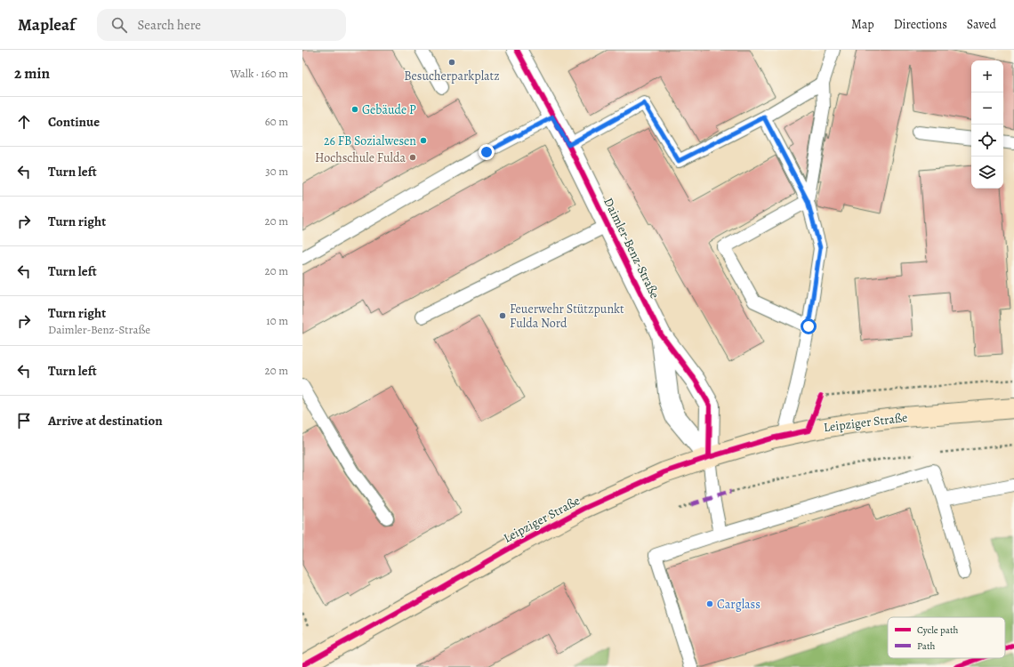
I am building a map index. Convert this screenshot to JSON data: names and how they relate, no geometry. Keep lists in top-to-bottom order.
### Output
{
  "streets": {
    "main road": ["Leipziger Straße"],
    "street": ["Daimler-Benz-Straße"]
  },
  "crossings": [
    ["Daimler-Benz-Straße", "Leipziger Straße"]
  ],
  "places": [
    "Besucherparkplatz",
    "Gebäude P",
    "26 FB Sozialwesen",
    "Hochschule Fulda",
    "Feuerwehr Stützpunkt Fulda Nord",
    "Carglass"
  ],
  "legend": ["Cycle path", "Path"],
  "page": {
    "header": "Mapleaf",
    "search": "Search here",
    "nav": ["Map", "Directions", "Saved"],
    "heading": ["2 min", "Walk · 160 m"],
    "map_buttons": ["+", "−"],
    "list": [
      ["Continue", "60 m"],
      ["Turn left", "30 m"],
      ["Turn right", "20 m"],
      ["Turn left", "20 m"],
      ["Turn right", "Daimler-Benz-Straße", "10 m"],
      ["Turn left", "20 m"],
      "Arrive at destination"
    ]
  }
}
